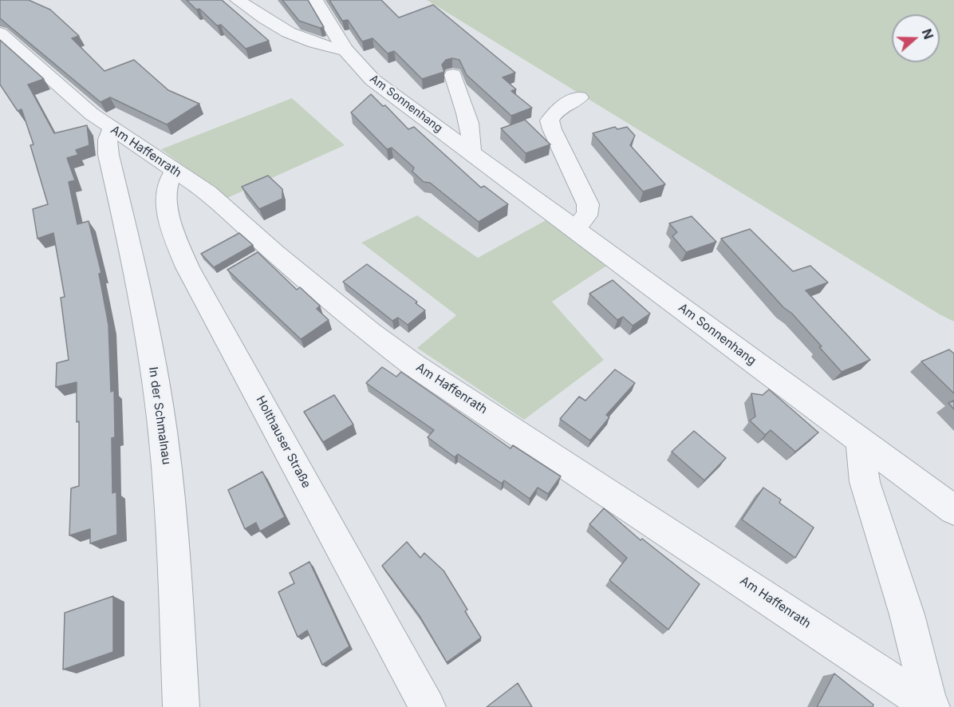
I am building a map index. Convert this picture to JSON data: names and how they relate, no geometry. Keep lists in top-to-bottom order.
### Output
{
  "streets": {
    "street": [
      "Am Sonnenhang",
      "Am Haffenrath",
      "In der Schmalnau",
      "Holthauser Straße"
    ]
  },
  "crossings": [
    ["Am Haffenrath", "In der Schmalnau"],
    ["Am Haffenrath", "Holthauser Straße"]
  ],
  "north": "right"
}
